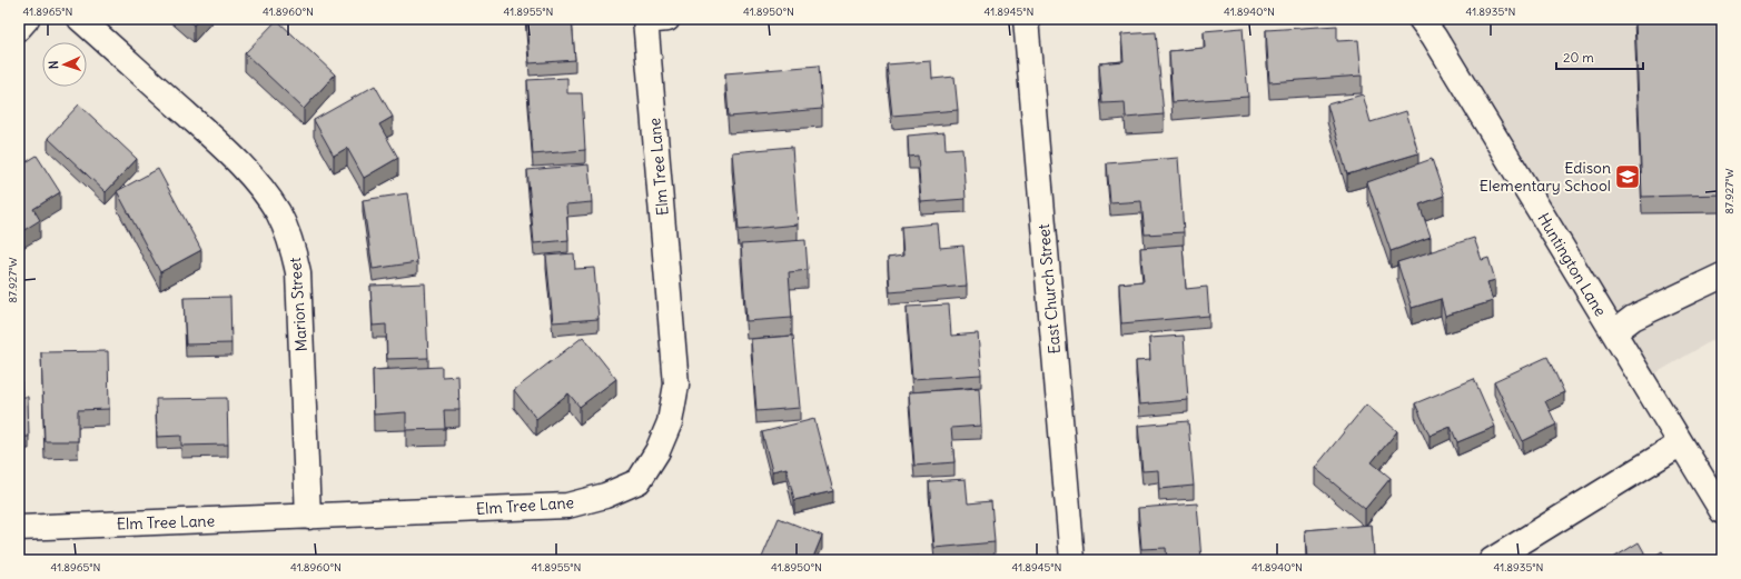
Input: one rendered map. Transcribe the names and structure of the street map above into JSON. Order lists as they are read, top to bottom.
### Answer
{
  "streets": {
    "street": [
      "Elm Tree Lane",
      "Huntington Lane",
      "East Church Street",
      "Marion Street"
    ]
  },
  "crossings": [
    ["Elm Tree Lane", "Marion Street"]
  ],
  "places": {
    "school or university": ["Edison Elementary School"]
  },
  "scale_bar": "20 m",
  "north": "left",
  "coordinates": [
    "41.8965°N",
    "41.8960°N",
    "41.8955°N",
    "41.8950°N",
    "41.8945°N",
    "41.8940°N",
    "41.8935°N",
    "87.927°W"
  ]
}
